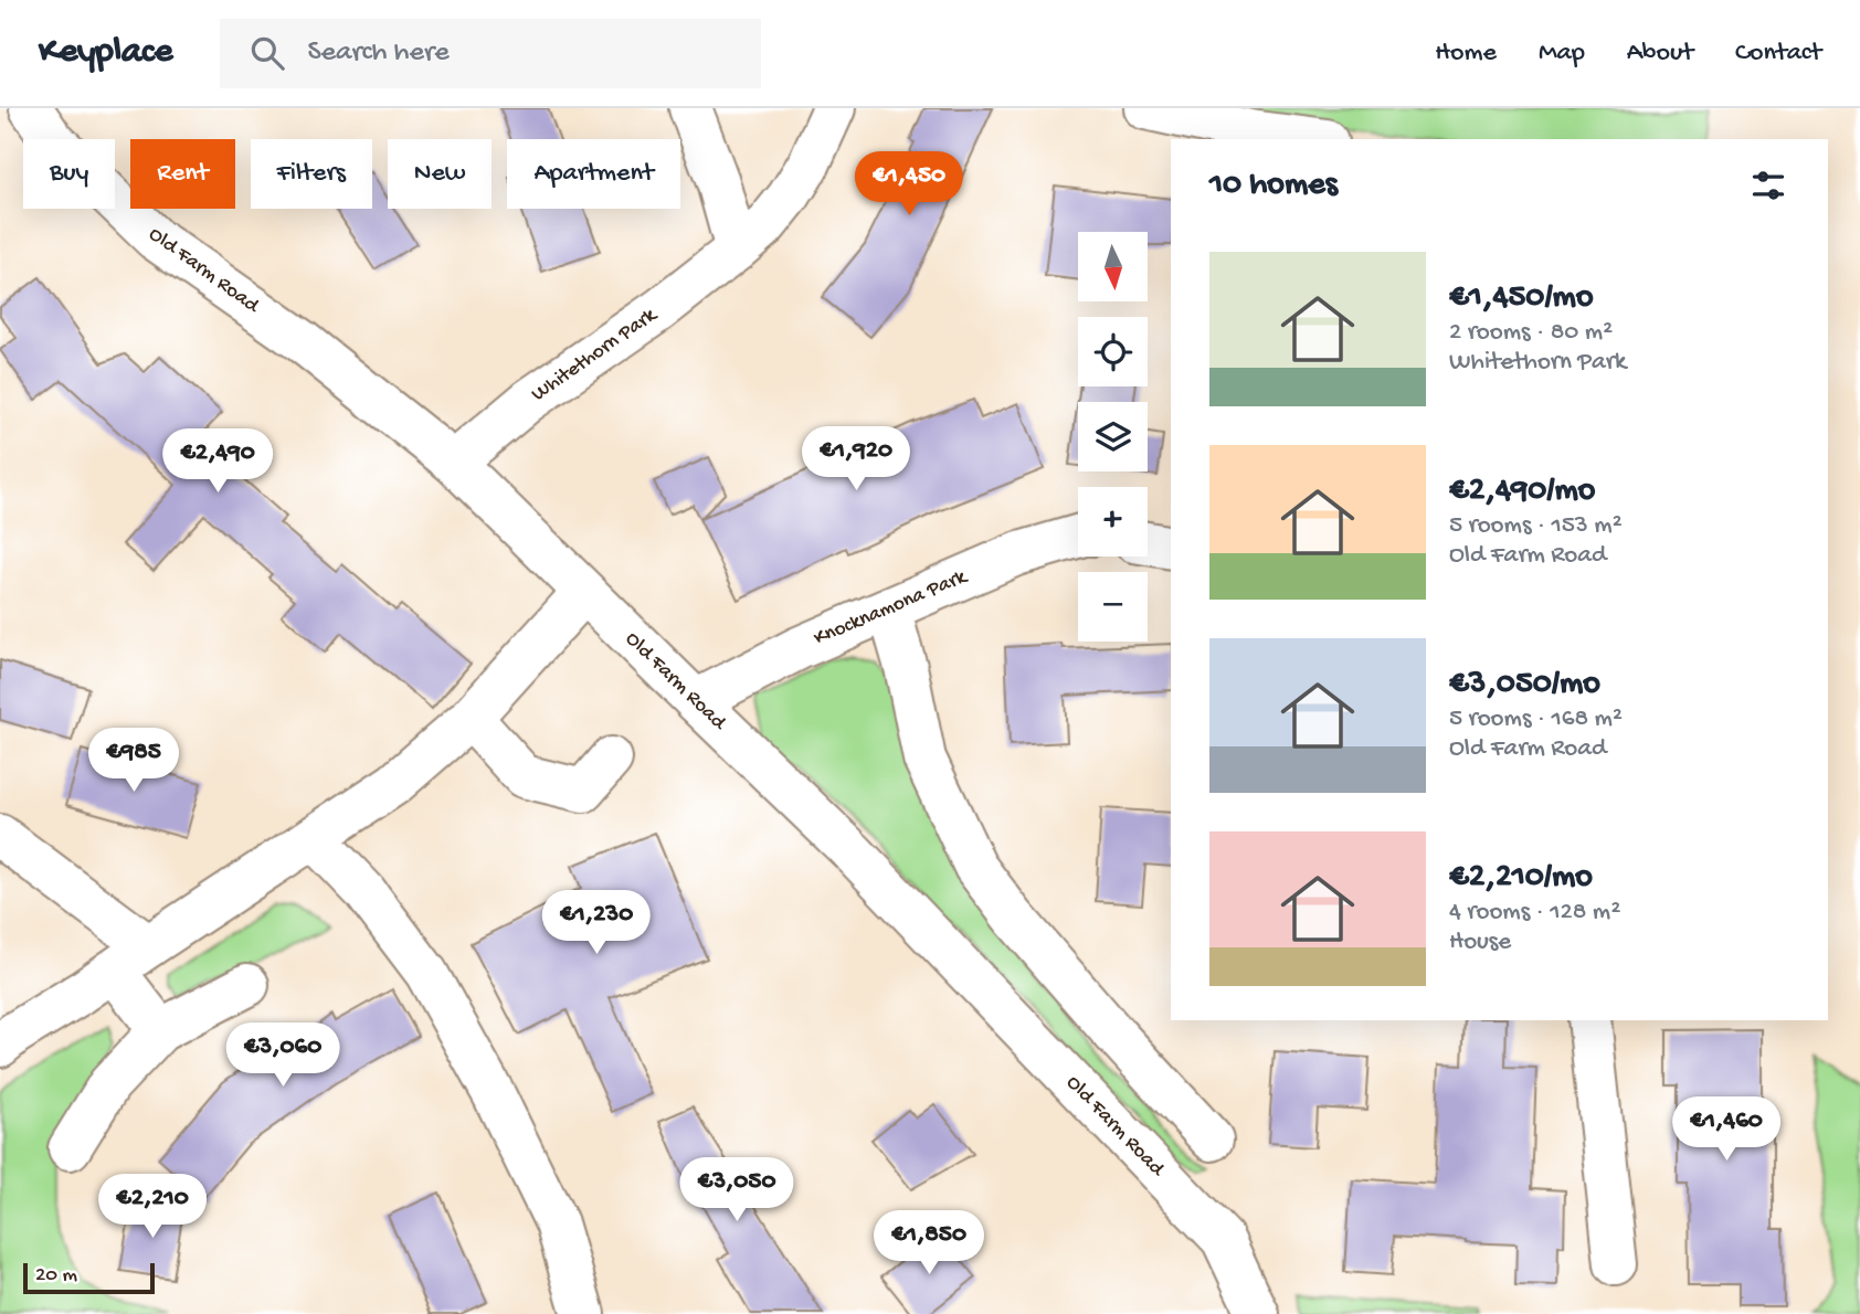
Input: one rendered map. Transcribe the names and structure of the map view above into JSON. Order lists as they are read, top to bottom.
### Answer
{
  "streets": {
    "street": ["Old Farm Road", "Whitethorn Park", "Knocknamona Park"]
  },
  "crossings": [
    ["Old Farm Road", "Whitethorn Park"],
    ["Old Farm Road", "Knocknamona Park"]
  ],
  "scale_bar": "20 m",
  "north": "bottom",
  "page": {
    "header": "Keyplace",
    "search": "Search here",
    "nav": [
      "Home",
      "Map",
      "About",
      "Contact"
    ],
    "chip": [
      "Buy",
      "Rent",
      "Filters",
      "New",
      "Apartment"
    ],
    "heading": "10 homes",
    "price": [
      "€1,450",
      "€1,920",
      "€2,490",
      "€985",
      "€1,230",
      "€3,060",
      "€1,460",
      "€3,050",
      "€2,210",
      "€1,850"
    ],
    "map_buttons": ["+", "−"],
    "list": [
      {
        "name": "€1,450/mo",
        "note": "2 rooms · 80 m² · Whitethorn Park"
      },
      {
        "name": "€2,490/mo",
        "note": "5 rooms · 153 m² · Old Farm Road"
      },
      {
        "name": "€3,050/mo",
        "note": "5 rooms · 168 m² · Old Farm Road"
      },
      {
        "name": "€2,210/mo",
        "note": "4 rooms · 128 m² · House"
      }
    ],
    "scale": "20 m"
  }
}
